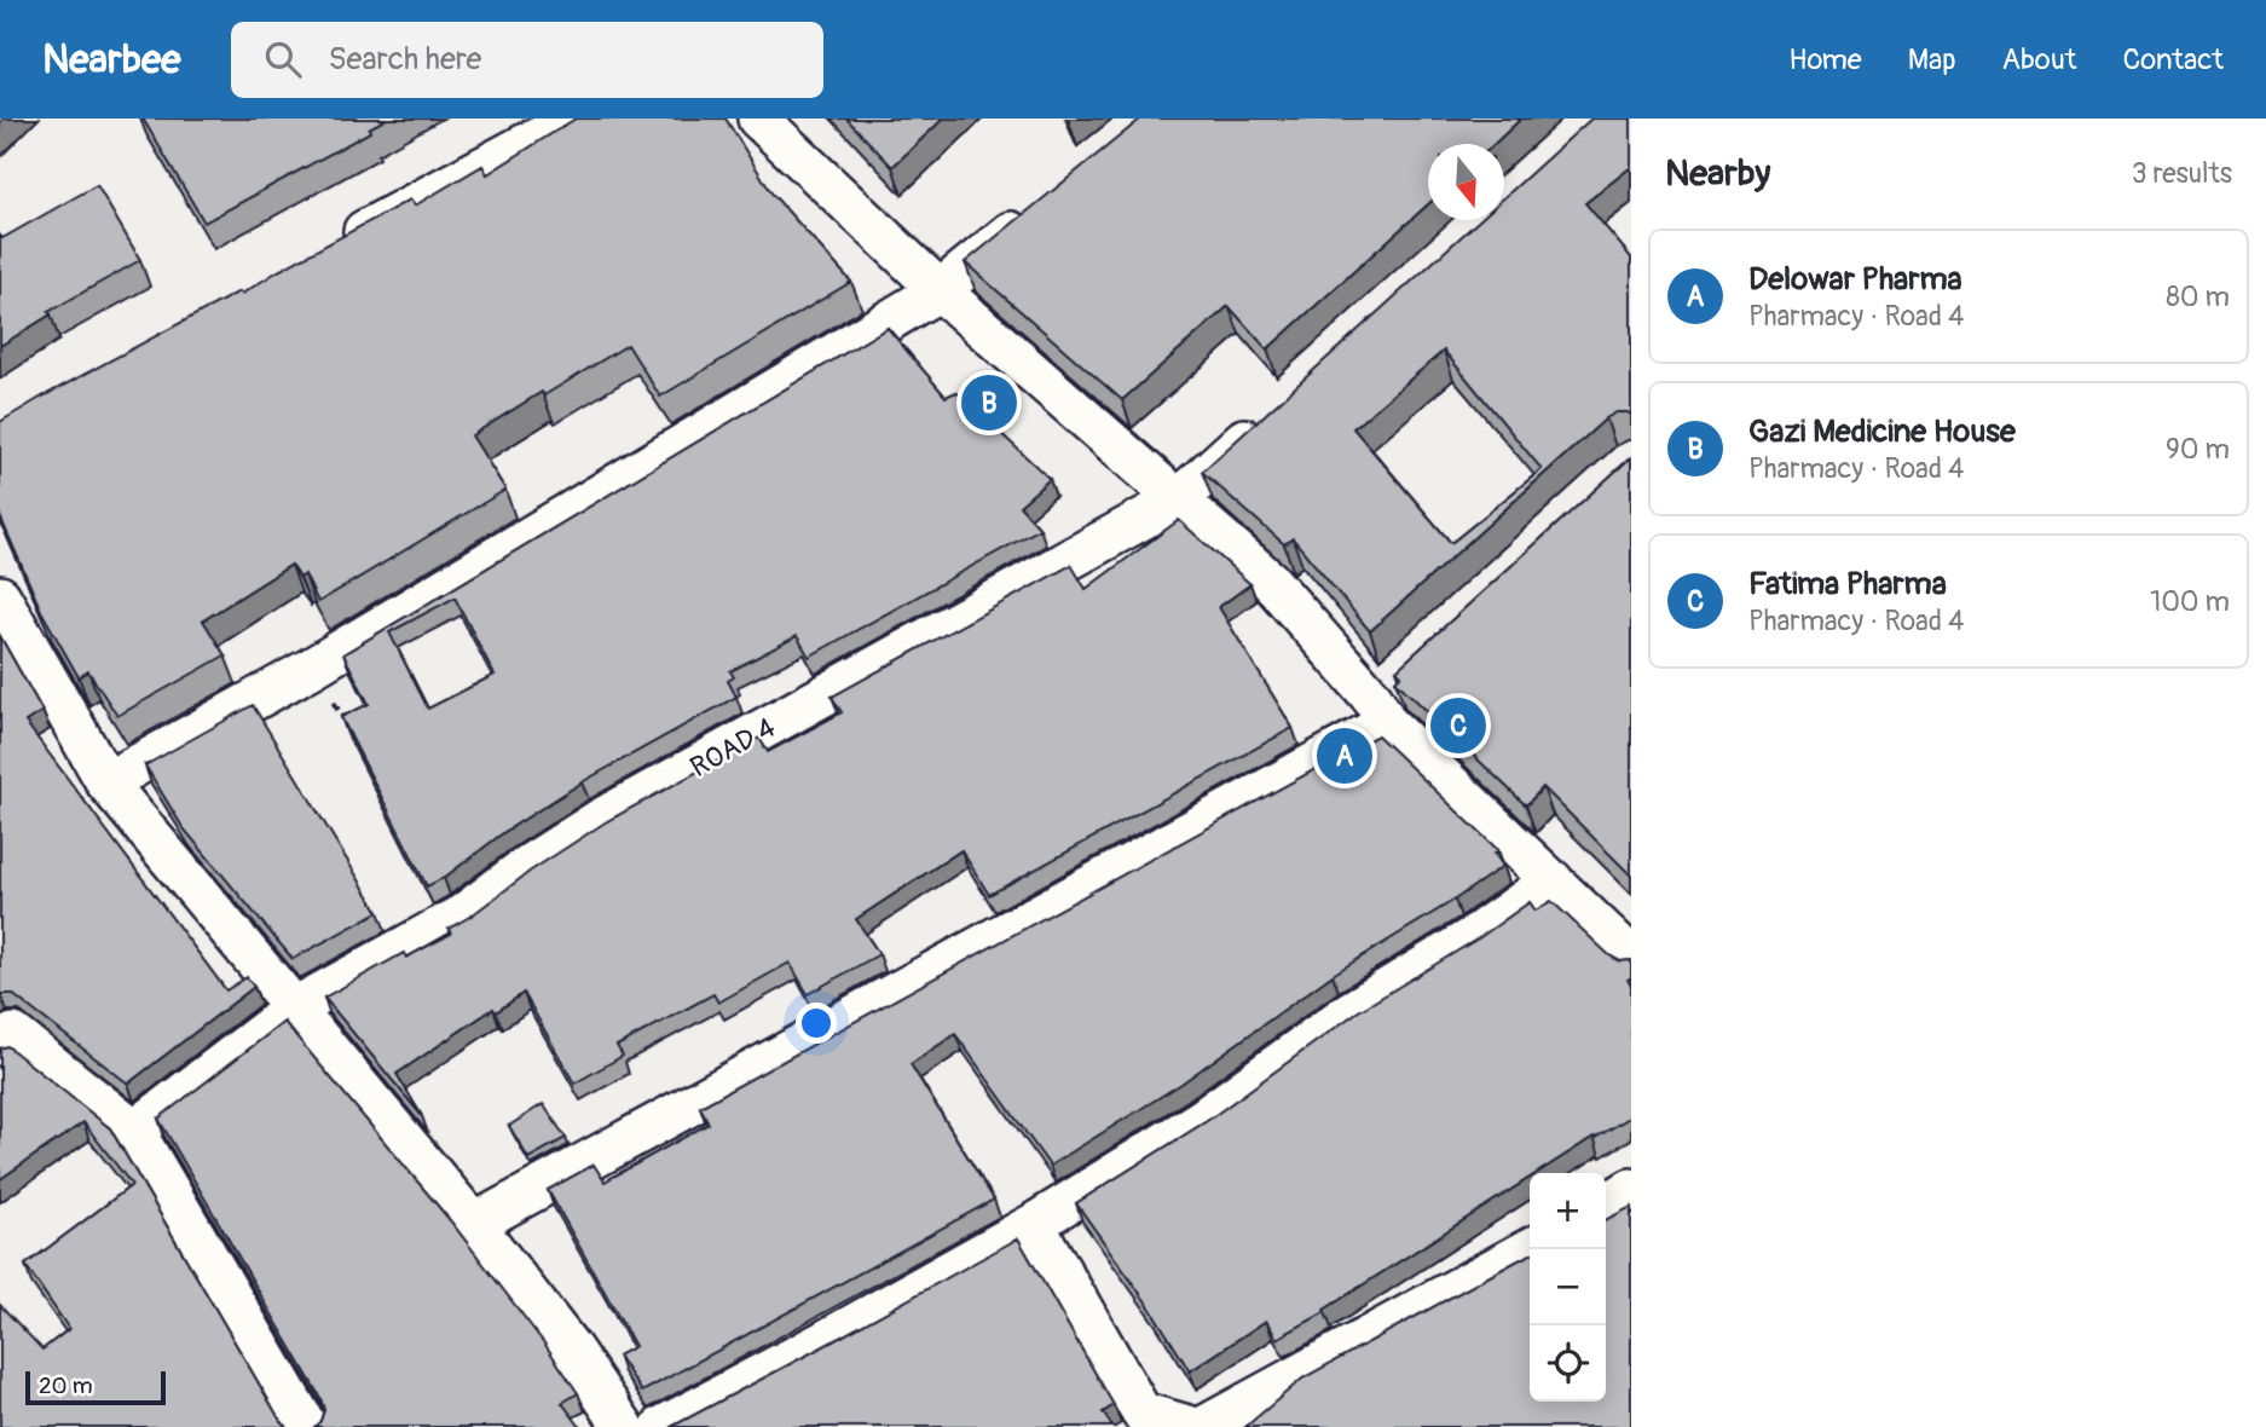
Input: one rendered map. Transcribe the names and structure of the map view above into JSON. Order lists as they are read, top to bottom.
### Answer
{
  "streets": {
    "street": ["ROAD 4"]
  },
  "scale_bar": "20 m",
  "north": "bottom",
  "page": {
    "header": "Nearbee",
    "search": "Search here",
    "nav": [
      "Home",
      "Map",
      "About",
      "Contact"
    ],
    "heading": ["Nearby", "3 results"],
    "list": [
      {
        "mark": "A",
        "name": "Delowar Pharma",
        "note": "Pharmacy · Road 4",
        "value": "80 m"
      },
      {
        "mark": "B",
        "name": "Gazi Medicine House",
        "note": "Pharmacy · Road 4",
        "value": "90 m"
      },
      {
        "mark": "C",
        "name": "Fatima Pharma",
        "note": "Pharmacy · Road 4",
        "value": "100 m"
      }
    ],
    "pins": ["B", "C", "A"],
    "map_buttons": ["+", "−"],
    "scale": "20 m"
  }
}
